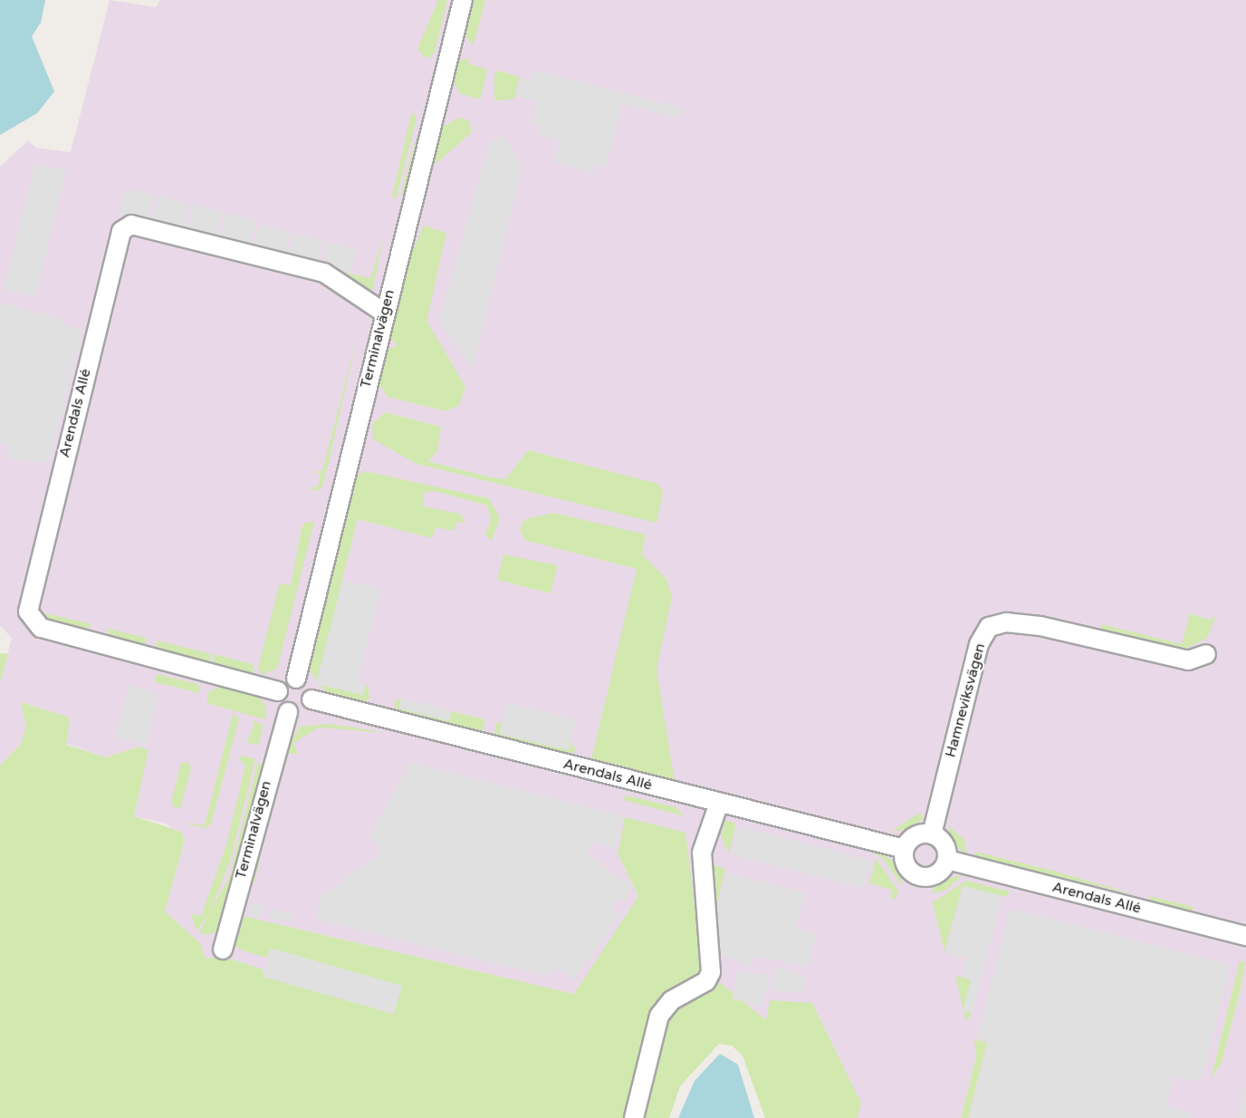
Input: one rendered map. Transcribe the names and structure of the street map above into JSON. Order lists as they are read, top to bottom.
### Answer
{
  "streets": {
    "street": ["Terminalvägen", "Arendals Allé", "Hamneviksvägen"]
  },
  "crossings": [
    ["Terminalvägen", "Arendals Allé"],
    ["Arendals Allé", "Hamneviksvägen"]
  ]
}
